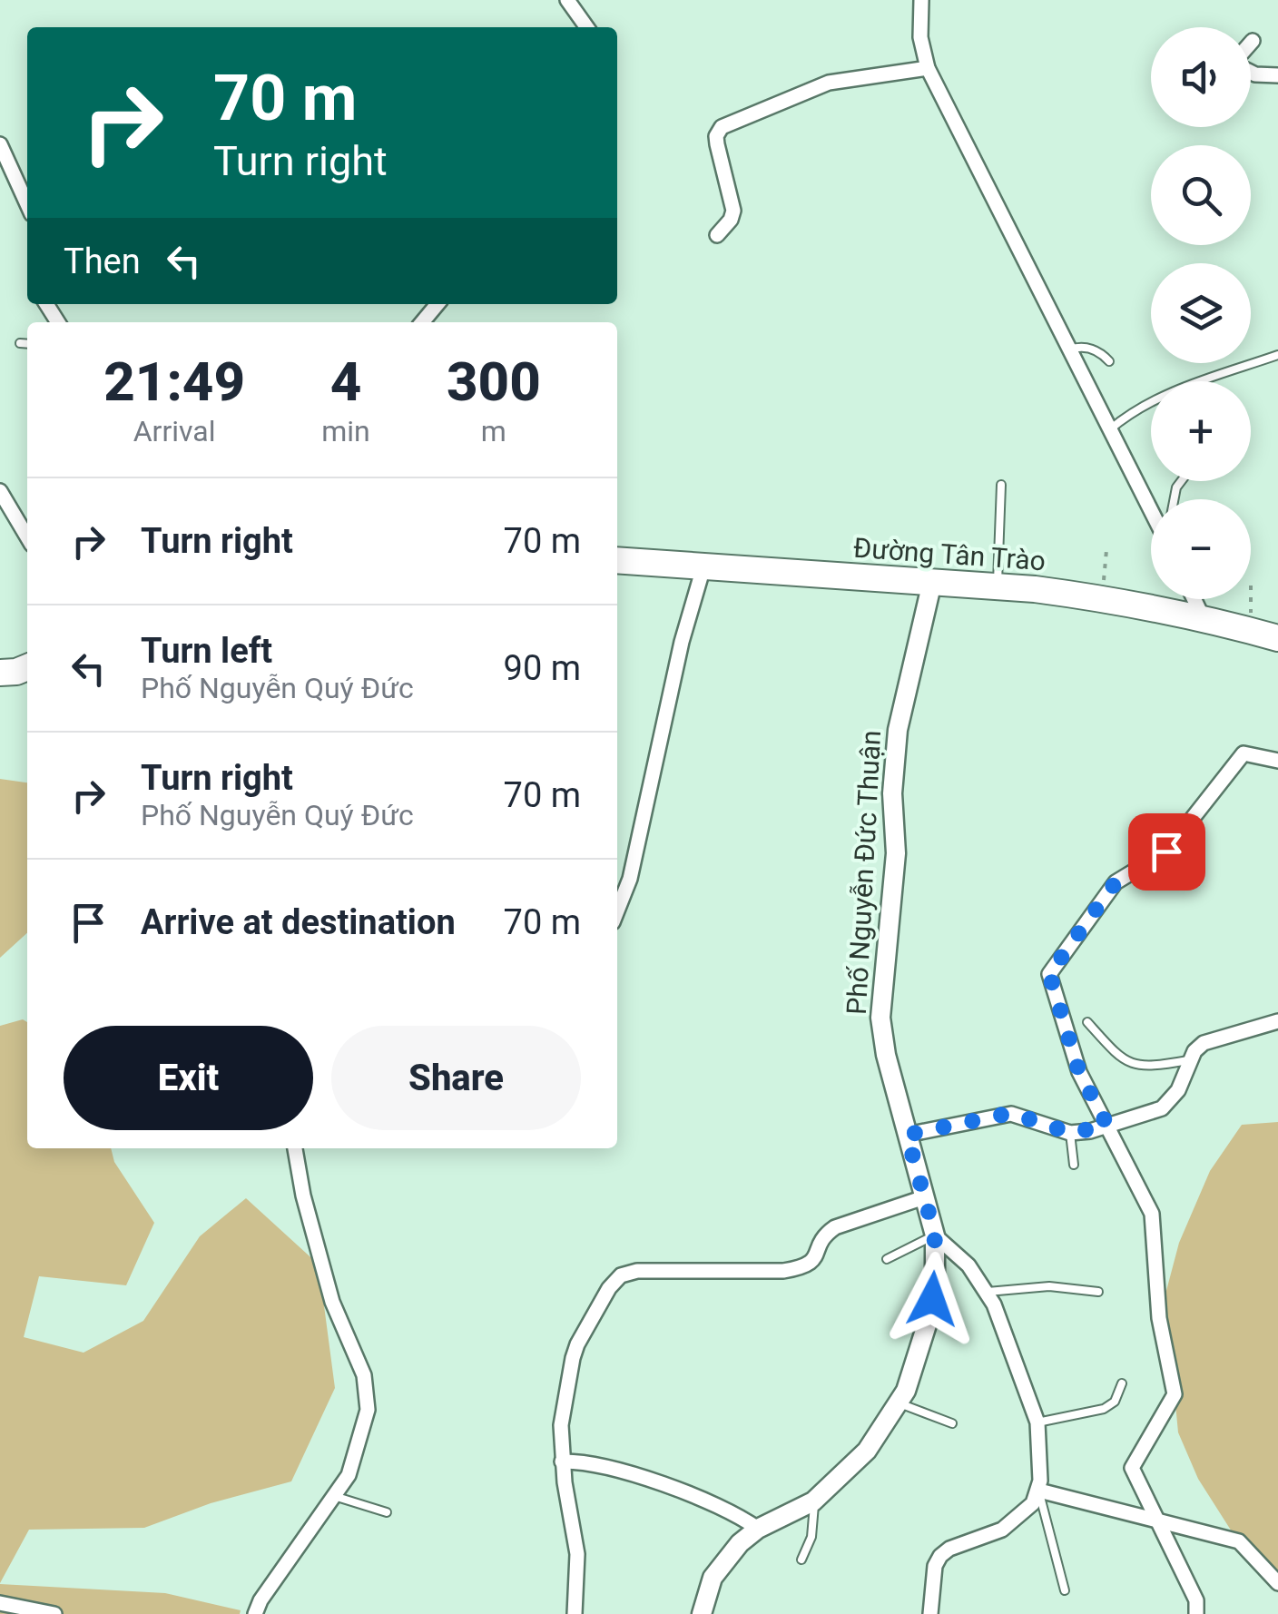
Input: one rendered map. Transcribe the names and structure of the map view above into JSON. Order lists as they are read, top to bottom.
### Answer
{
  "streets": {
    "highway": ["Đường Tân Trào"],
    "street": ["Phố Nguyễn Đức Thuận"]
  },
  "crossings": [
    ["Đường Tân Trào", "Phố Nguyễn Đức Thuận"]
  ],
  "page": {
    "map_buttons": ["+", "−"],
    "turn": ["70 m", "Turn right"],
    "then": "Then",
    "eta": [
      "21:49",
      "Arrival",
      "4",
      "min",
      "300",
      "m"
    ],
    "list": [
      {
        "name": "Turn right",
        "value": "70 m"
      },
      {
        "name": "Turn left",
        "note": "Phố Nguyễn Quý Đức",
        "value": "90 m"
      },
      {
        "name": "Turn right",
        "note": "Phố Nguyễn Quý Đức",
        "value": "70 m"
      },
      {
        "name": "Arrive at destination",
        "value": "70 m"
      }
    ],
    "buttons": ["Exit", "Share"]
  }
}
